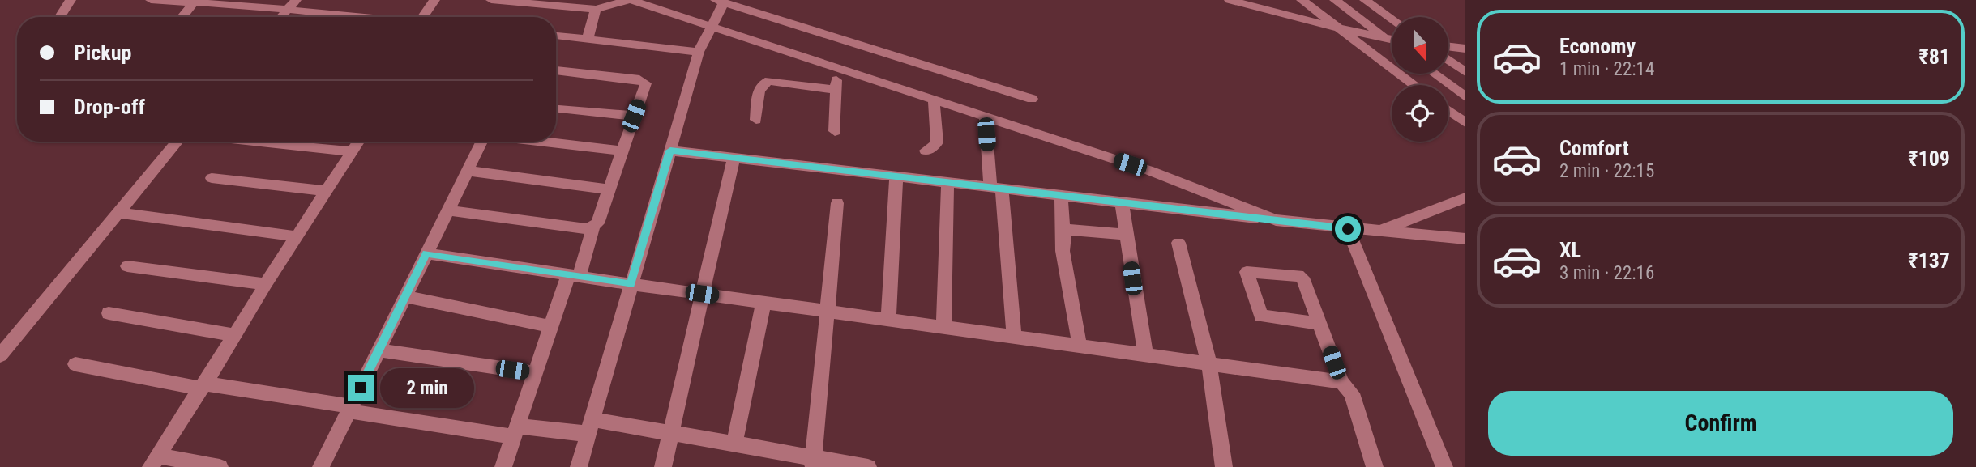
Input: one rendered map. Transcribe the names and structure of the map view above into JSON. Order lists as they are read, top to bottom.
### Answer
{
  "north": "bottom",
  "page": {
    "list": [
      {
        "name": "Economy",
        "note": "1 min · 22:14",
        "value": "₹81"
      },
      {
        "name": "Comfort",
        "note": "2 min · 22:15",
        "value": "₹109"
      },
      {
        "name": "XL",
        "note": "3 min · 22:16",
        "value": "₹137"
      }
    ],
    "banner": ["Pickup", "Drop-off"],
    "bubble": "2 min",
    "buttons": "Confirm"
  }
}
